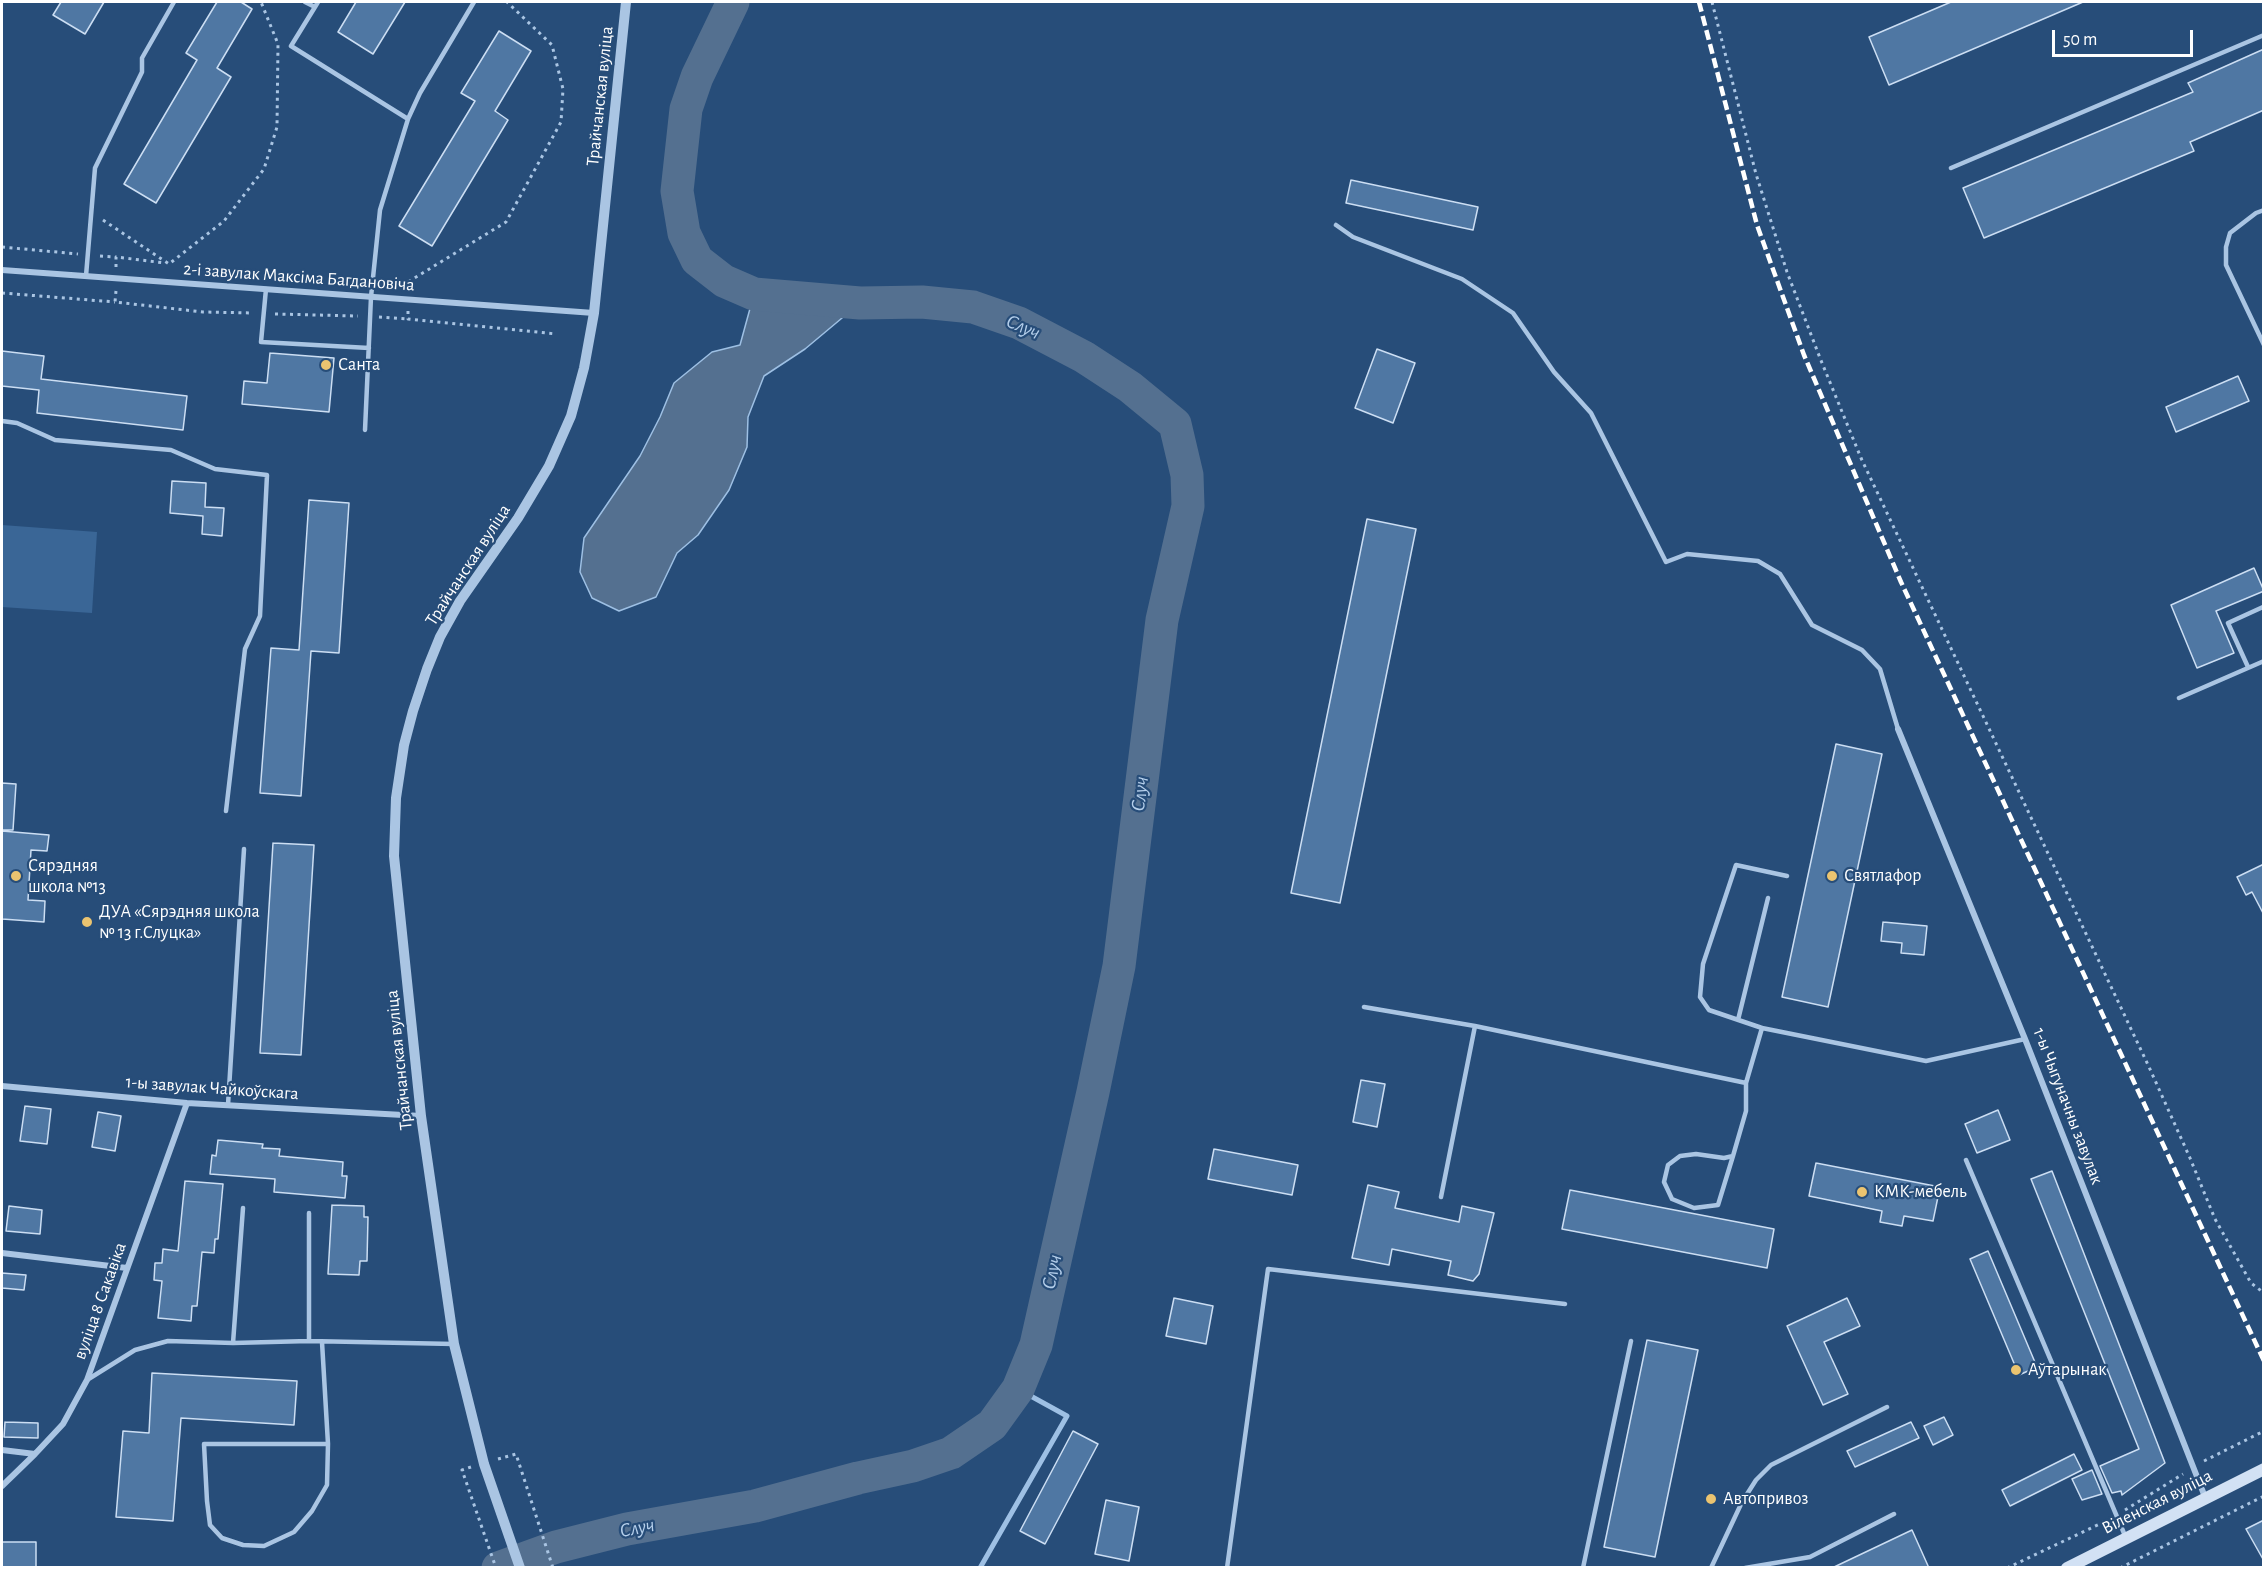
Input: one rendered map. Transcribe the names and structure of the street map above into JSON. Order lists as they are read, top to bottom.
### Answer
{
  "streets": {
    "main road": ["Віленская вуліца"],
    "street": [
      "Трайчанская вуліца",
      "2-і завулак Максіма Багдановіча",
      "1-ы завулак Чайкоўскага",
      "1-ы Чыгуначны завулак",
      "вуліца 8 Сакавіка"
    ]
  },
  "crossings": [
    ["Трайчанская вуліца", "2-і завулак Максіма Багдановіча"],
    ["Трайчанская вуліца", "1-ы завулак Чайкоўскага"],
    ["1-ы завулак Чайкоўскага", "вуліца 8 Сакавіка"],
    ["1-ы Чыгуначны завулак", "Віленская вуліца"]
  ],
  "water": ["Случ"],
  "places": [
    "Санта",
    "Сярэдняя школа №13",
    "Святлафор",
    "ДУА «Сярэдняя школа № 13 г.Слуцка»",
    "КМК-мебель",
    "Аўтарынак",
    "Автопривоз"
  ],
  "scale_bar": "50 m"
}
